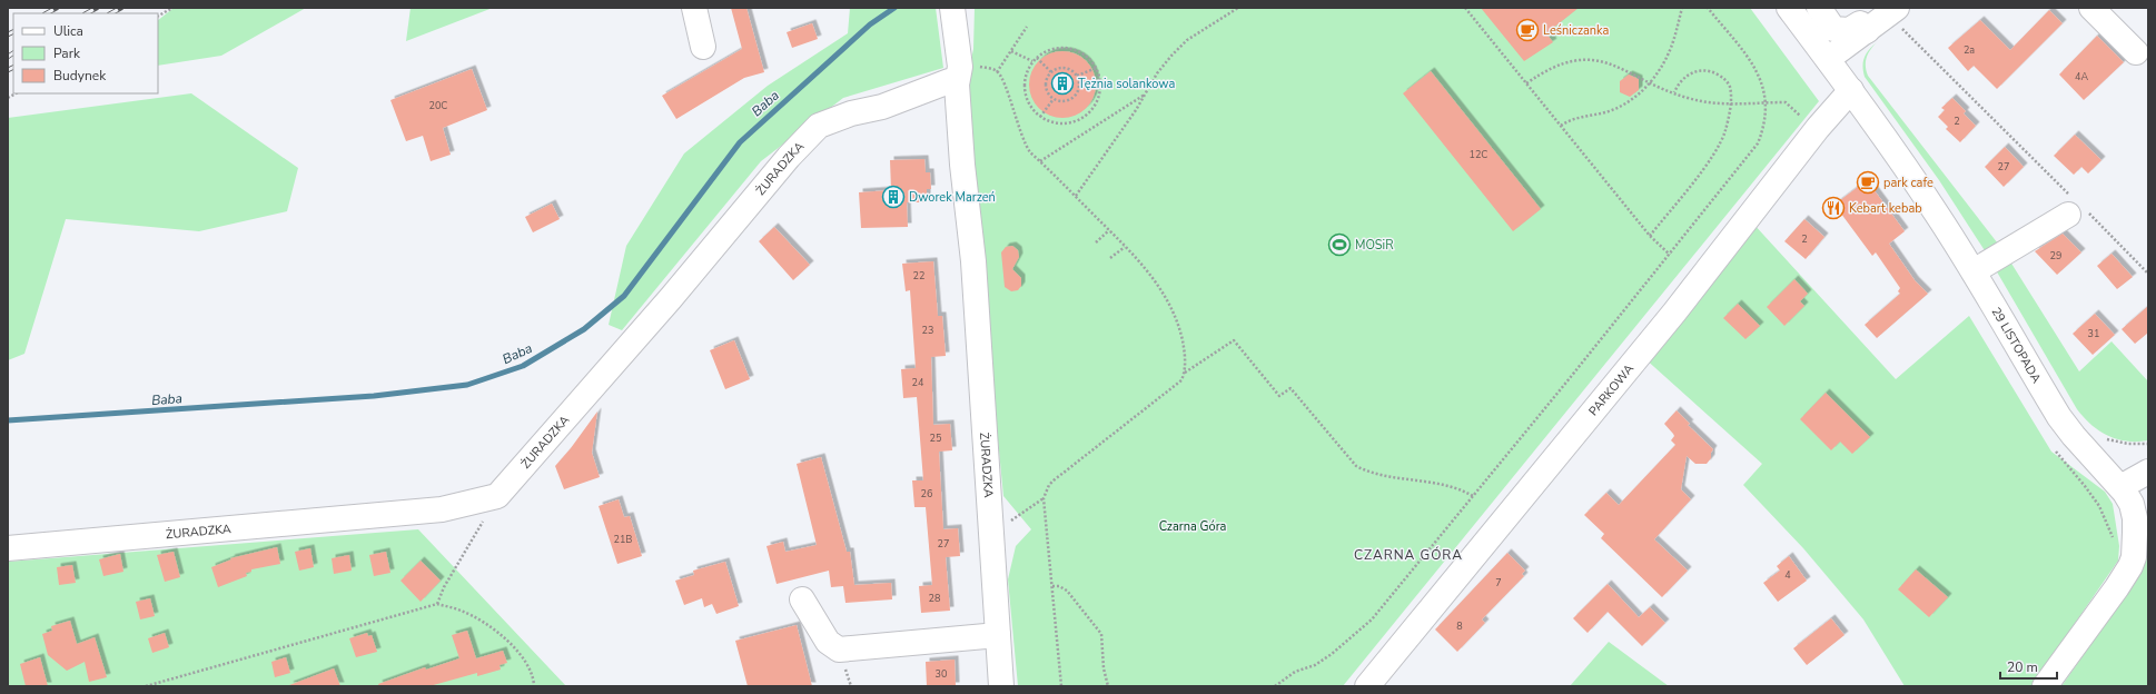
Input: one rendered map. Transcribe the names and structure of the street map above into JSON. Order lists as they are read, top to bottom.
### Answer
{
  "streets": {
    "street": ["ŻURADZKA", "29 LISTOPADA", "PARKOWA"]
  },
  "crossings": [
    ["29 LISTOPADA", "PARKOWA"]
  ],
  "districts": ["CZARNA GÓRA"],
  "water": ["Baba"],
  "parks": ["Czarna Góra"],
  "places": {
    "cafe": ["Leśniczanka", "park cafe"],
    "building": ["Tężnia solankowa", "Dworek Marzeń"],
    "restaurant": ["Kebart kebab"],
    "sports": ["MOSiR"]
  },
  "house_numbers": [
    "2a",
    "4A",
    "20C",
    "2",
    "12C",
    "27",
    "2",
    "29",
    "22",
    "23",
    "31",
    "24",
    "25",
    "26",
    "21B",
    "27",
    "4",
    "7",
    "28",
    "8",
    "30"
  ],
  "legend": ["Ulica", "Park", "Budynek"],
  "scale_bar": "20 m"
}
